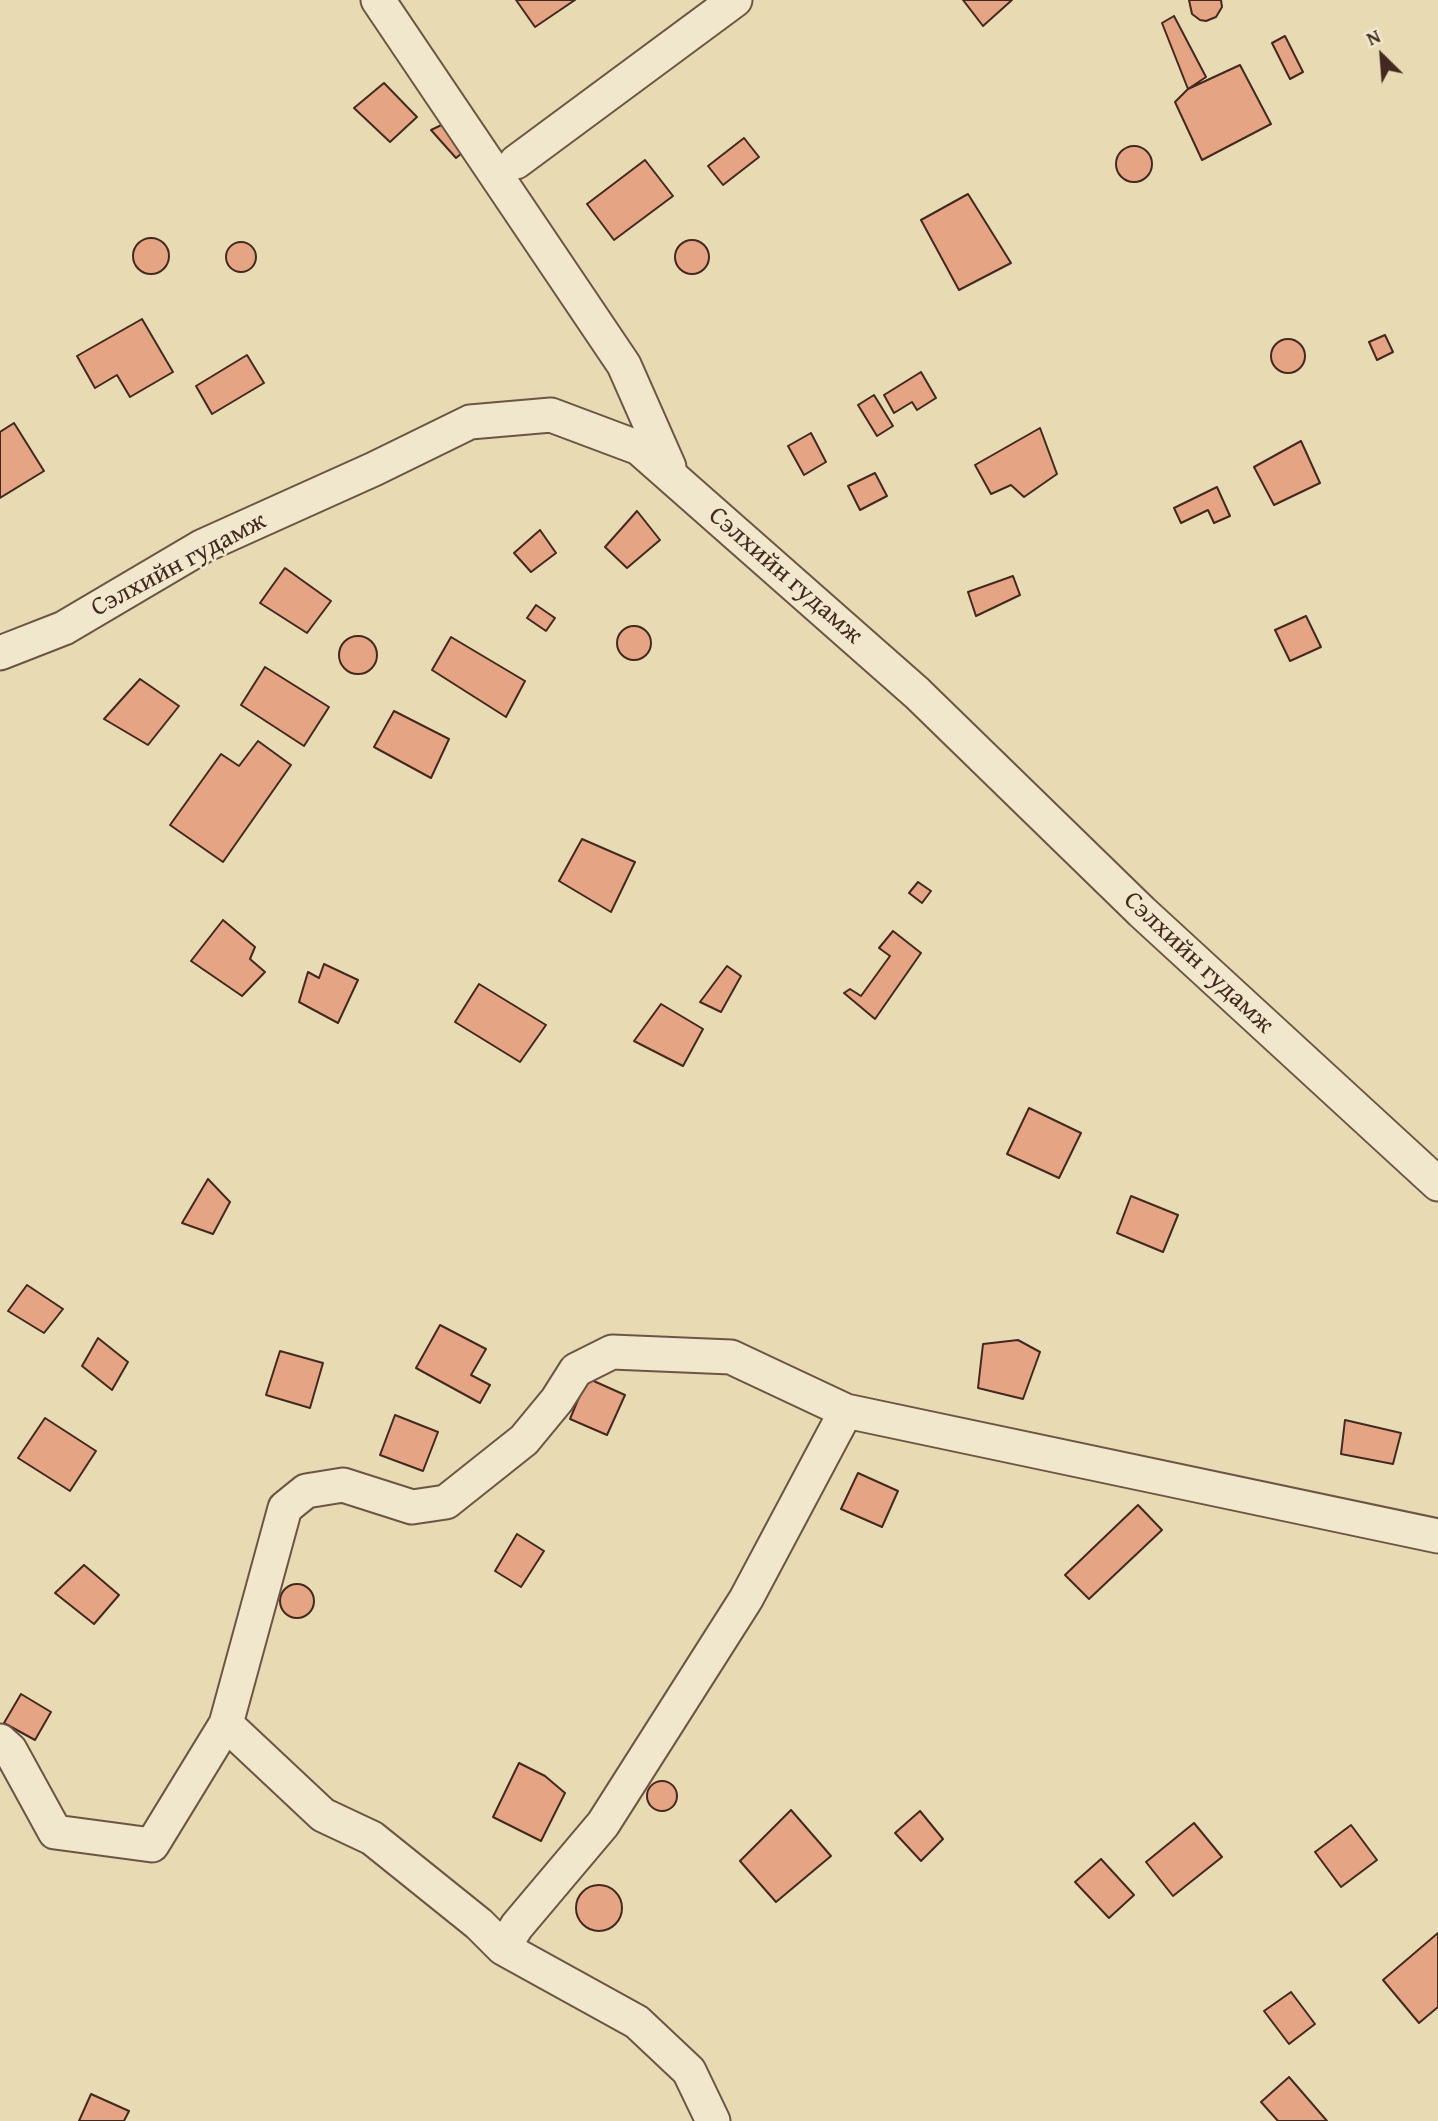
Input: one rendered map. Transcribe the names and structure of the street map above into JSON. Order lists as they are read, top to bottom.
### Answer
{
  "streets": {
    "street": ["Сэлхийн гудамж"]
  },
  "north": "top left"
}
